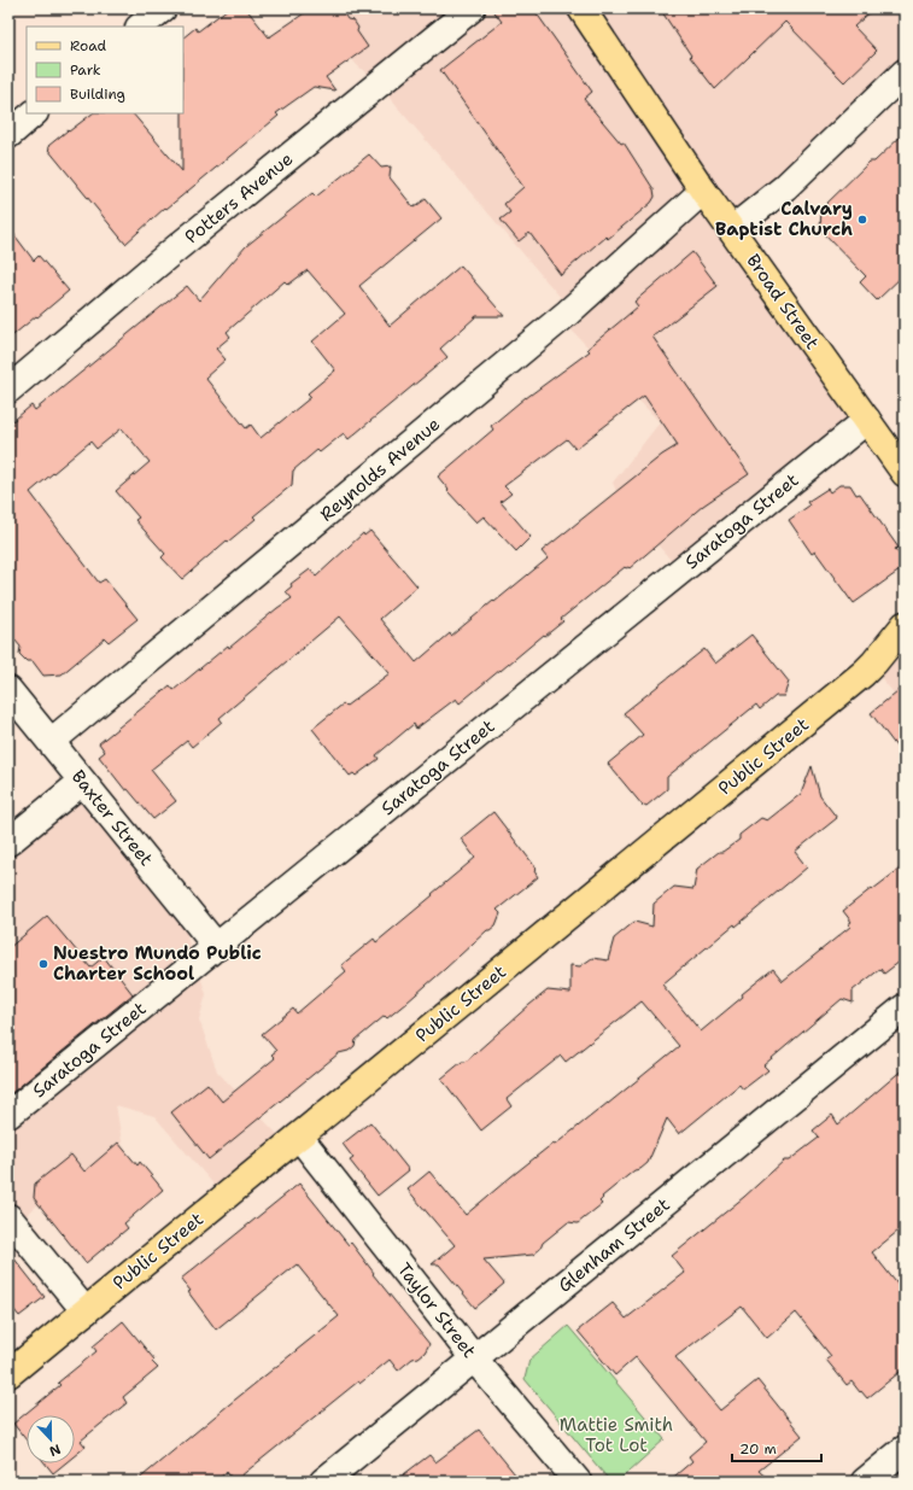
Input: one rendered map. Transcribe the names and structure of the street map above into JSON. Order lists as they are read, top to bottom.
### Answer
{
  "streets": {
    "main road": ["Broad Street", "Public Street"],
    "street": [
      "Potters Avenue",
      "Reynolds Avenue",
      "Saratoga Street",
      "Baxter Street",
      "Glenham Street",
      "Taylor Street"
    ]
  },
  "crossings": [
    ["Broad Street", "Reynolds Avenue"],
    ["Broad Street", "Saratoga Street"],
    ["Reynolds Avenue", "Baxter Street"],
    ["Saratoga Street", "Baxter Street"],
    ["Public Street", "Taylor Street"],
    ["Glenham Street", "Taylor Street"]
  ],
  "parks": ["Mattie Smith Tot Lot"],
  "places": ["Calvary Baptist Church", "Nuestro Mundo Public Charter School"],
  "legend": ["Road", "Park", "Building"],
  "scale_bar": "20 m",
  "north": "bottom"
}
